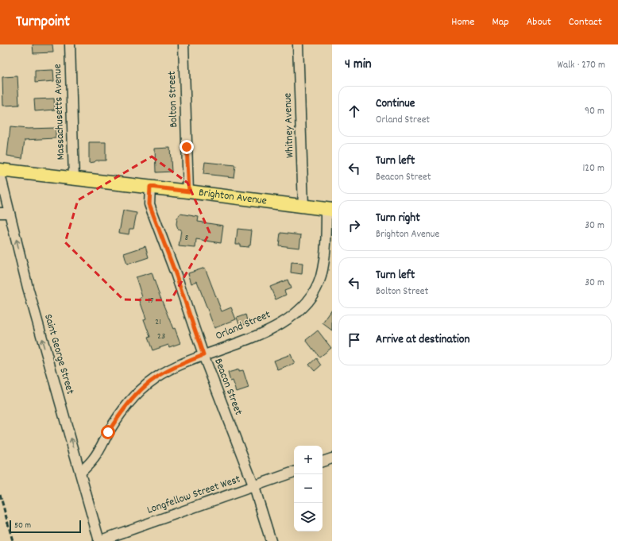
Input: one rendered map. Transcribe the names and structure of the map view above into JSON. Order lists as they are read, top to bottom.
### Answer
{
  "streets": {
    "main road": ["Brighton Avenue"],
    "street": [
      "Bolton Street",
      "Massachusetts Avenue",
      "Whitney Avenue",
      "Orland Street",
      "Saint George Street",
      "Beacon Street",
      "Longfellow Street West"
    ]
  },
  "crossings": [
    ["Bolton Street", "Brighton Avenue"],
    ["Massachusetts Avenue", "Brighton Avenue"],
    ["Whitney Avenue", "Brighton Avenue"],
    ["Brighton Avenue", "Orland Street"],
    ["Brighton Avenue", "Beacon Street"],
    ["Orland Street", "Saint George Street"],
    ["Orland Street", "Beacon Street"],
    ["Saint George Street", "Longfellow Street West"],
    ["Beacon Street", "Longfellow Street West"]
  ],
  "one_way": ["Saint George Street"],
  "house_numbers": [
    "8",
    "17",
    "21",
    "23"
  ],
  "scale_bar": "50 m",
  "page": {
    "header": "Turnpoint",
    "nav": [
      "Home",
      "Map",
      "About",
      "Contact"
    ],
    "heading": ["4 min", "Walk · 270 m"],
    "list": [
      ["Continue", "Orland Street", "90 m"],
      ["Turn left", "Beacon Street", "120 m"],
      ["Turn right", "Brighton Avenue", "30 m"],
      ["Turn left", "Bolton Street", "30 m"],
      "Arrive at destination"
    ],
    "map_buttons": ["+", "−"],
    "scale": "50 m"
  }
}
